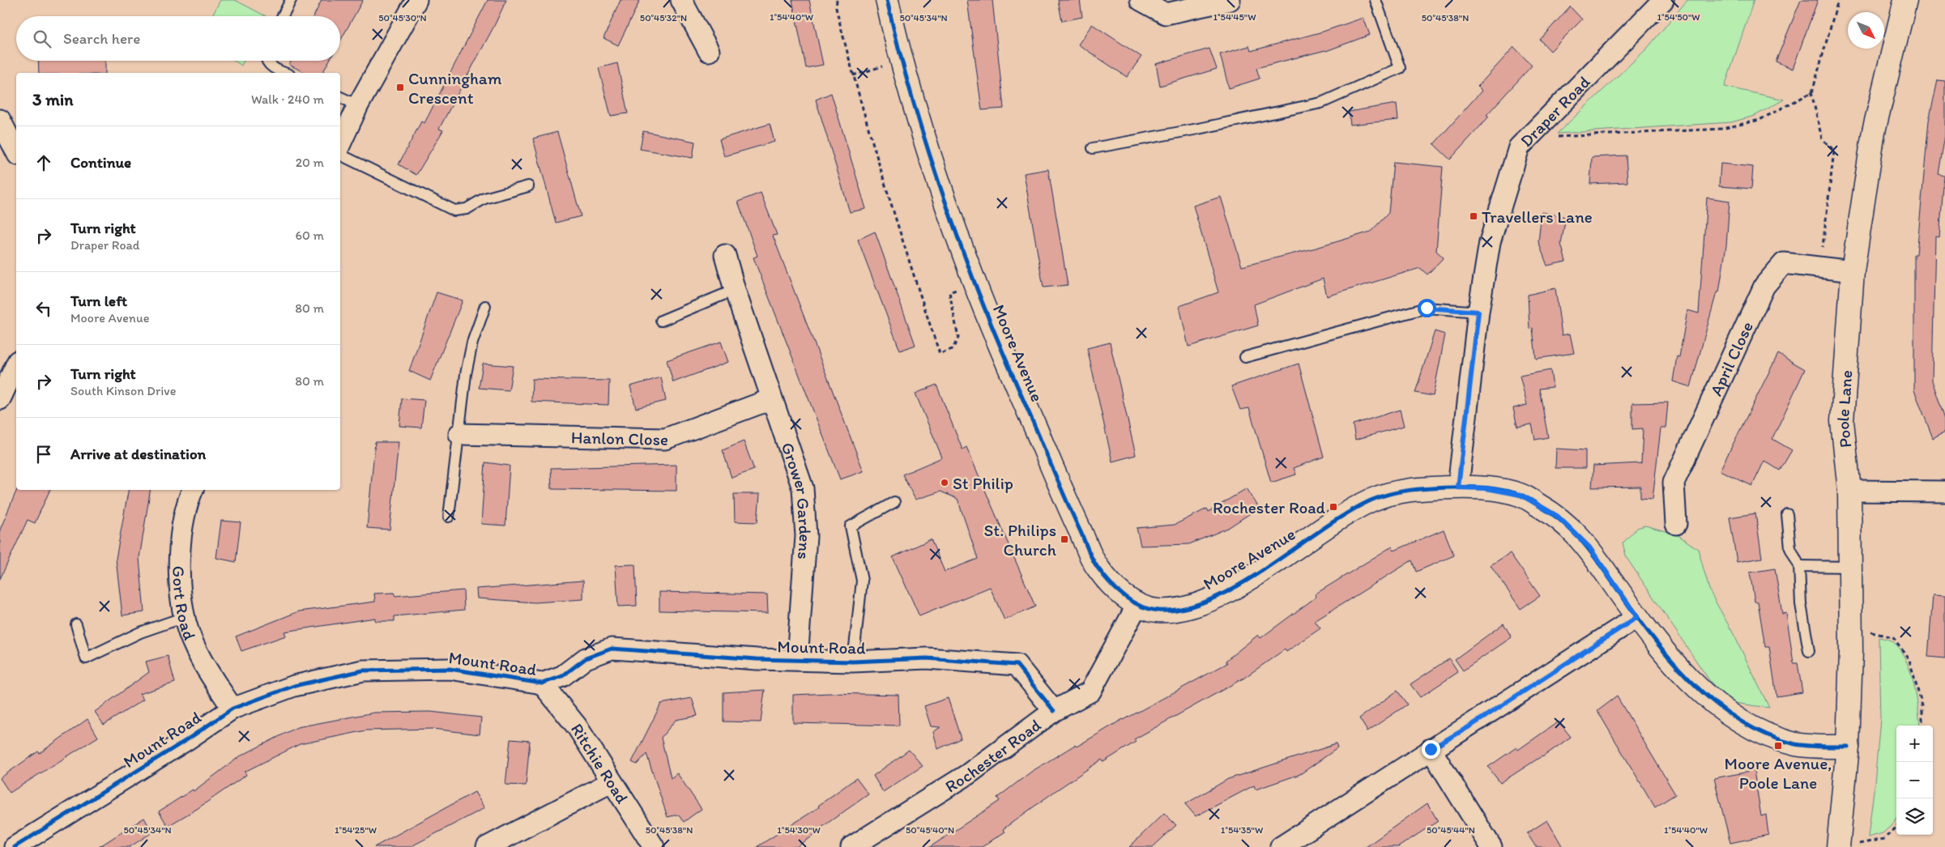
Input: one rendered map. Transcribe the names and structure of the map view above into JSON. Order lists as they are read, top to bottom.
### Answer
{
  "streets": {
    "street": [
      "Draper Road",
      "Moore Avenue",
      "April Close",
      "Poole Lane",
      "Hanlon Close",
      "Grower Gardens",
      "Gort Road",
      "Mount Road",
      "Rochester Road",
      "Ritchie Road"
    ]
  },
  "crossings": [
    ["Draper Road", "Moore Avenue"],
    ["Moore Avenue", "Poole Lane"],
    ["Moore Avenue", "Rochester Road"],
    ["April Close", "Poole Lane"],
    ["Hanlon Close", "Grower Gardens"],
    ["Grower Gardens", "Mount Road"],
    ["Gort Road", "Mount Road"],
    ["Mount Road", "Rochester Road"],
    ["Mount Road", "Ritchie Road"]
  ],
  "places": {
    "transit": [
      "Cunningham Crescent",
      "Travellers Lane",
      "Rochester Road",
      "St. Philips Church",
      "Moore Avenue, Poole Lane"
    ],
    "other": ["St Philip"]
  },
  "north": "bottom right",
  "page": {
    "search": "Search here",
    "heading": ["3 min", "Walk · 240 m"],
    "list": [
      ["Continue", "20 m"],
      ["Turn right", "Draper Road", "60 m"],
      ["Turn left", "Moore Avenue", "80 m"],
      ["Turn right", "South Kinson Drive", "80 m"],
      "Arrive at destination"
    ],
    "map_buttons": ["+", "−"]
  },
  "coordinates": [
    "1°54'40\"W",
    "1°54'45\"W",
    "1°54'50\"W",
    "50°45'30\"N",
    "50°45'32\"N",
    "50°45'34\"N",
    "50°45'38\"N",
    "50°45'40\"N",
    "50°45'44\"N",
    "1°54'25\"W",
    "1°54'30\"W",
    "1°54'35\"W"
  ]
}
